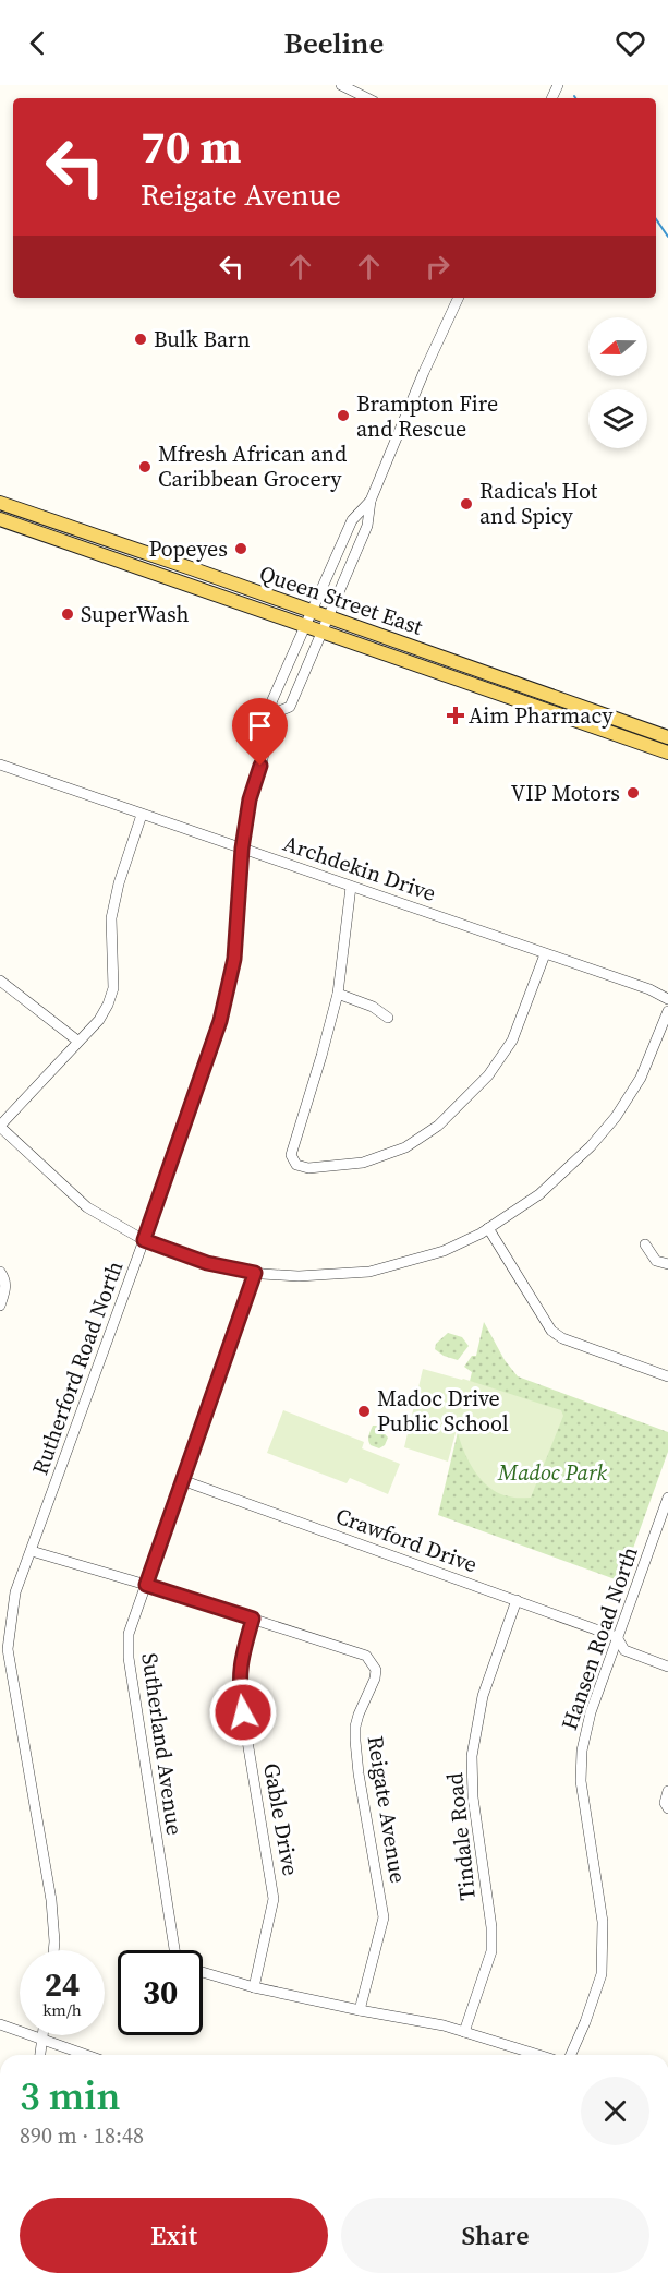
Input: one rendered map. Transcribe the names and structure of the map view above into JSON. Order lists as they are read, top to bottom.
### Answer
{
  "streets": {
    "main road": ["Queen Street East"],
    "street": [
      "Archdekin Drive",
      "Rutherford Road North",
      "Crawford Drive",
      "Hansen Road North",
      "Sutherland Avenue",
      "Reigate Avenue",
      "Gable Drive",
      "Tindale Road"
    ]
  },
  "crossings": [
    ["Queen Street East", "Rutherford Road North"],
    ["Archdekin Drive", "Rutherford Road North"],
    ["Rutherford Road North", "Reigate Avenue"],
    ["Crawford Drive", "Hansen Road North"],
    ["Crawford Drive", "Sutherland Avenue"],
    ["Crawford Drive", "Tindale Road"],
    ["Sutherland Avenue", "Reigate Avenue"],
    ["Reigate Avenue", "Gable Drive"]
  ],
  "parks": ["Madoc Park"],
  "places": {
    "other": [
      "Bulk Barn",
      "Brampton Fire and Rescue",
      "Mfresh African and Caribbean Grocery",
      "Radica's Hot and Spicy",
      "Popeyes",
      "SuperWash",
      "VIP Motors",
      "Madoc Drive Public School"
    ],
    "health": ["Aim Pharmacy"]
  },
  "north": "left",
  "page": {
    "header": "Beeline",
    "turn": ["70 m", "Reigate Avenue"],
    "speed": "24 km/h",
    "limit": "30",
    "heading": ["3 min", "890 m · 18:48"],
    "buttons": ["Exit", "Share"]
  }
}
